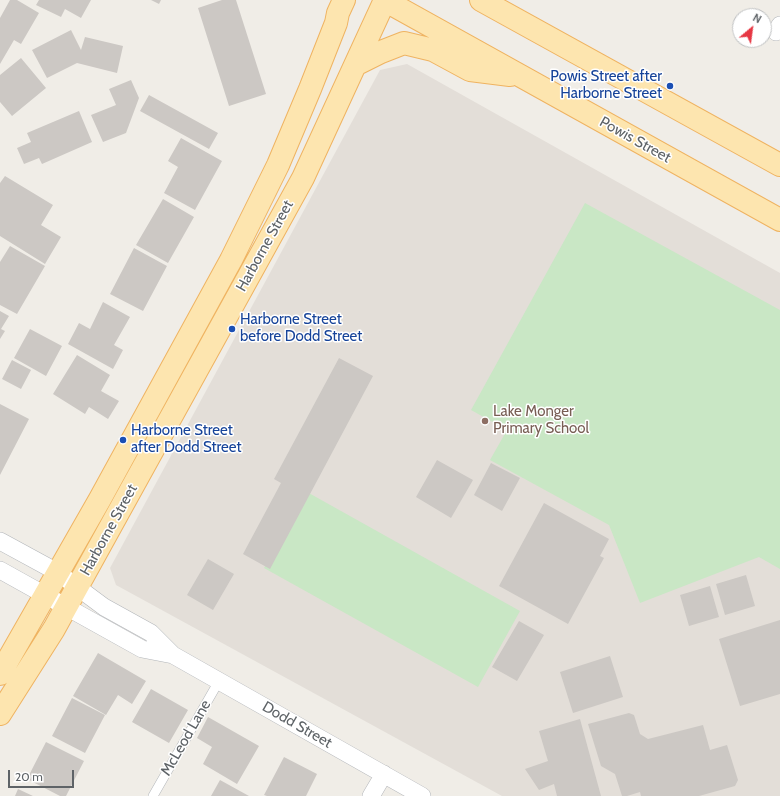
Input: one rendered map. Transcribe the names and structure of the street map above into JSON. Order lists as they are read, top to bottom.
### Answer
{
  "streets": {
    "main road": ["Powis Street", "Harborne Street"],
    "street": ["Dodd Street"],
    "lane": ["McLeod Lane"]
  },
  "crossings": [
    ["Powis Street", "Harborne Street"],
    ["Harborne Street", "Dodd Street"],
    ["Dodd Street", "McLeod Lane"]
  ],
  "places": [
    "Powis Street after Harborne Street",
    "Harborne Street before Dodd Street",
    "Lake Monger Primary School",
    "Harborne Street after Dodd Street"
  ],
  "scale_bar": "20 m",
  "north": "top right"
}
